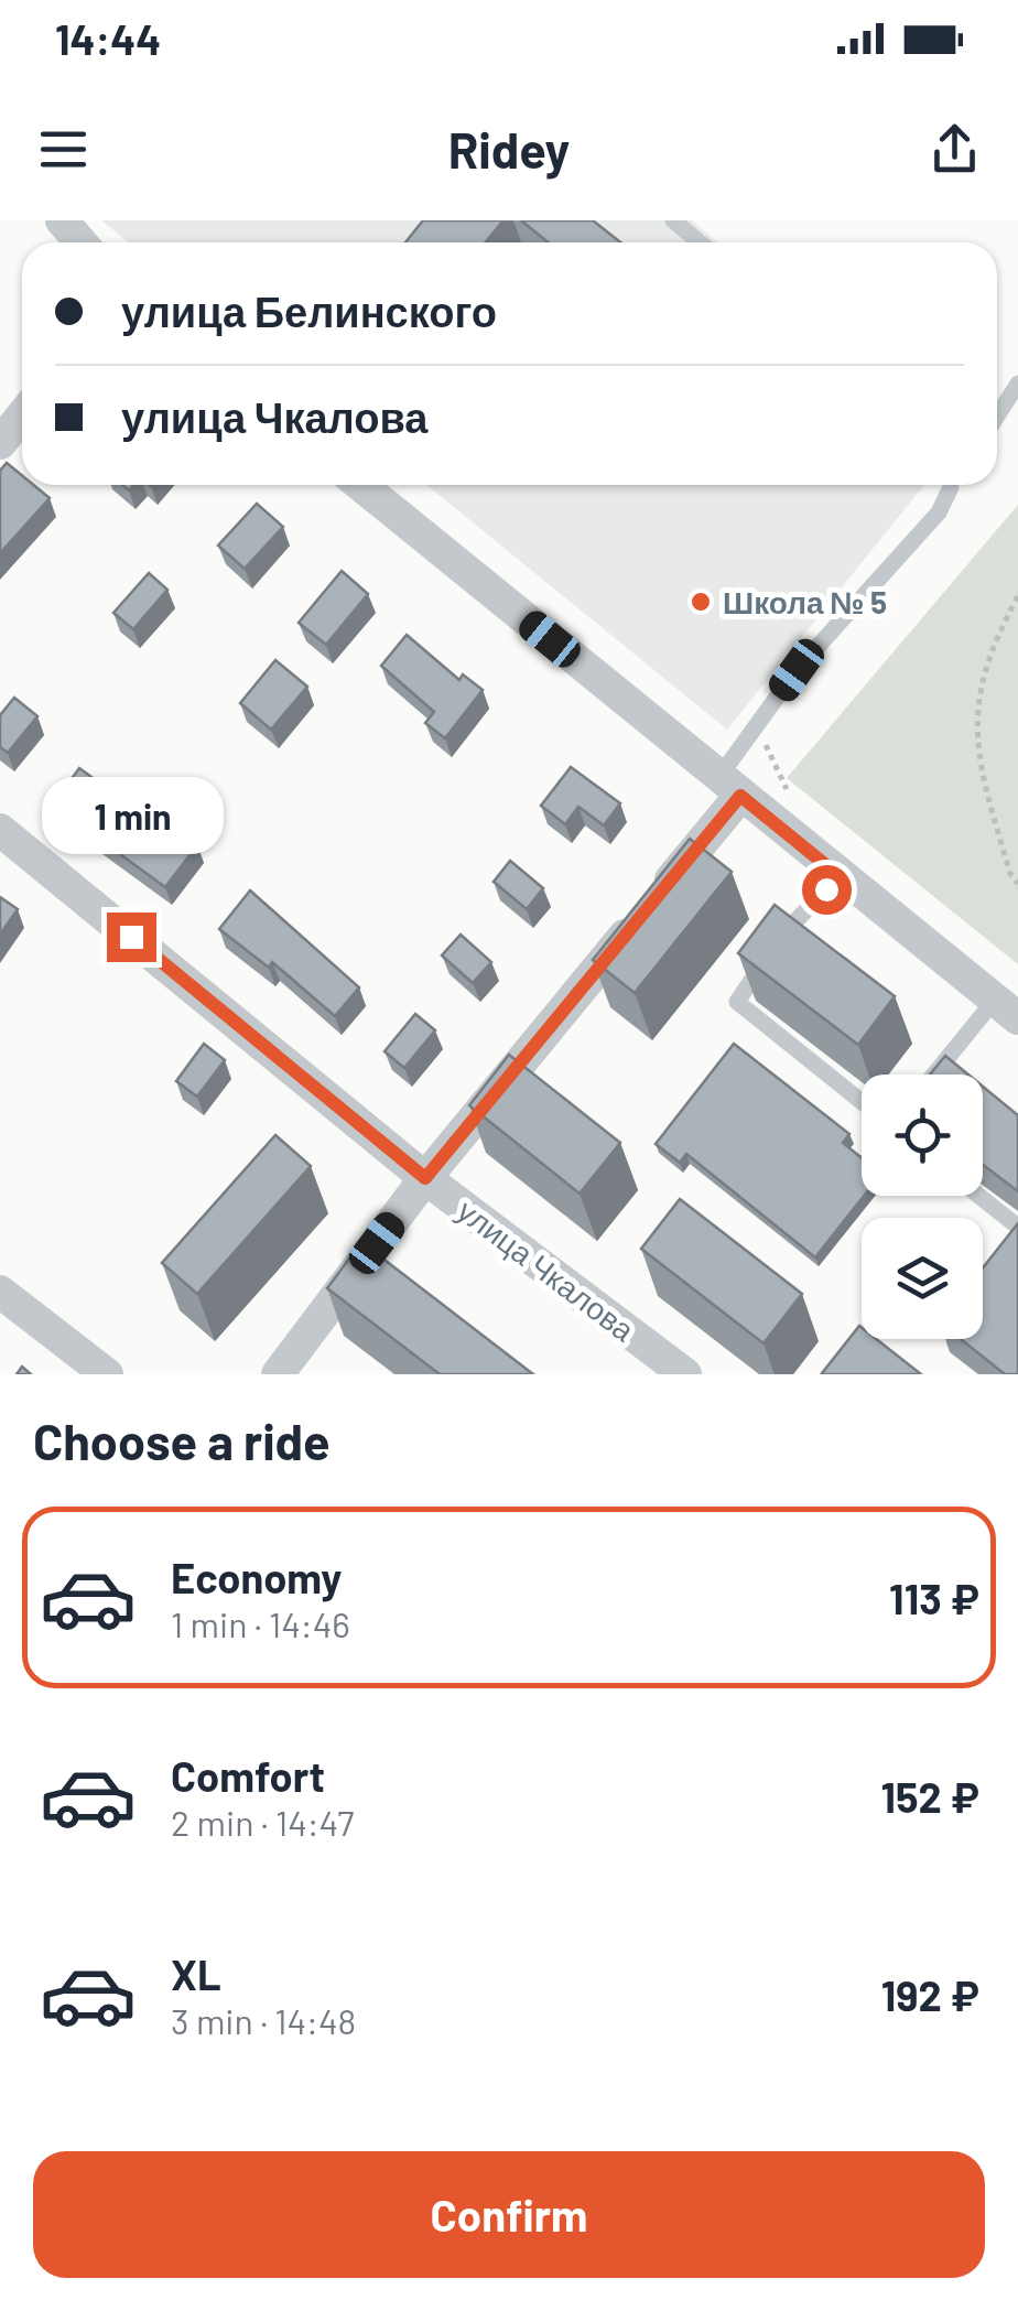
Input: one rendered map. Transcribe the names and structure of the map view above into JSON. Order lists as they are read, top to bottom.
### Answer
{
  "streets": {
    "street": ["улица Чкалова"]
  },
  "places": ["Школа № 5"],
  "page": {
    "status": "14:44",
    "header": "Ridey",
    "banner": ["улица Белинского", "улица Чкалова"],
    "bubble": "1 min",
    "heading": "Choose a ride",
    "list": [
      {
        "name": "Economy",
        "note": "1 min · 14:46",
        "value": "113 ₽"
      },
      {
        "name": "Comfort",
        "note": "2 min · 14:47",
        "value": "152 ₽"
      },
      {
        "name": "XL",
        "note": "3 min · 14:48",
        "value": "192 ₽"
      }
    ],
    "buttons": "Confirm"
  }
}
